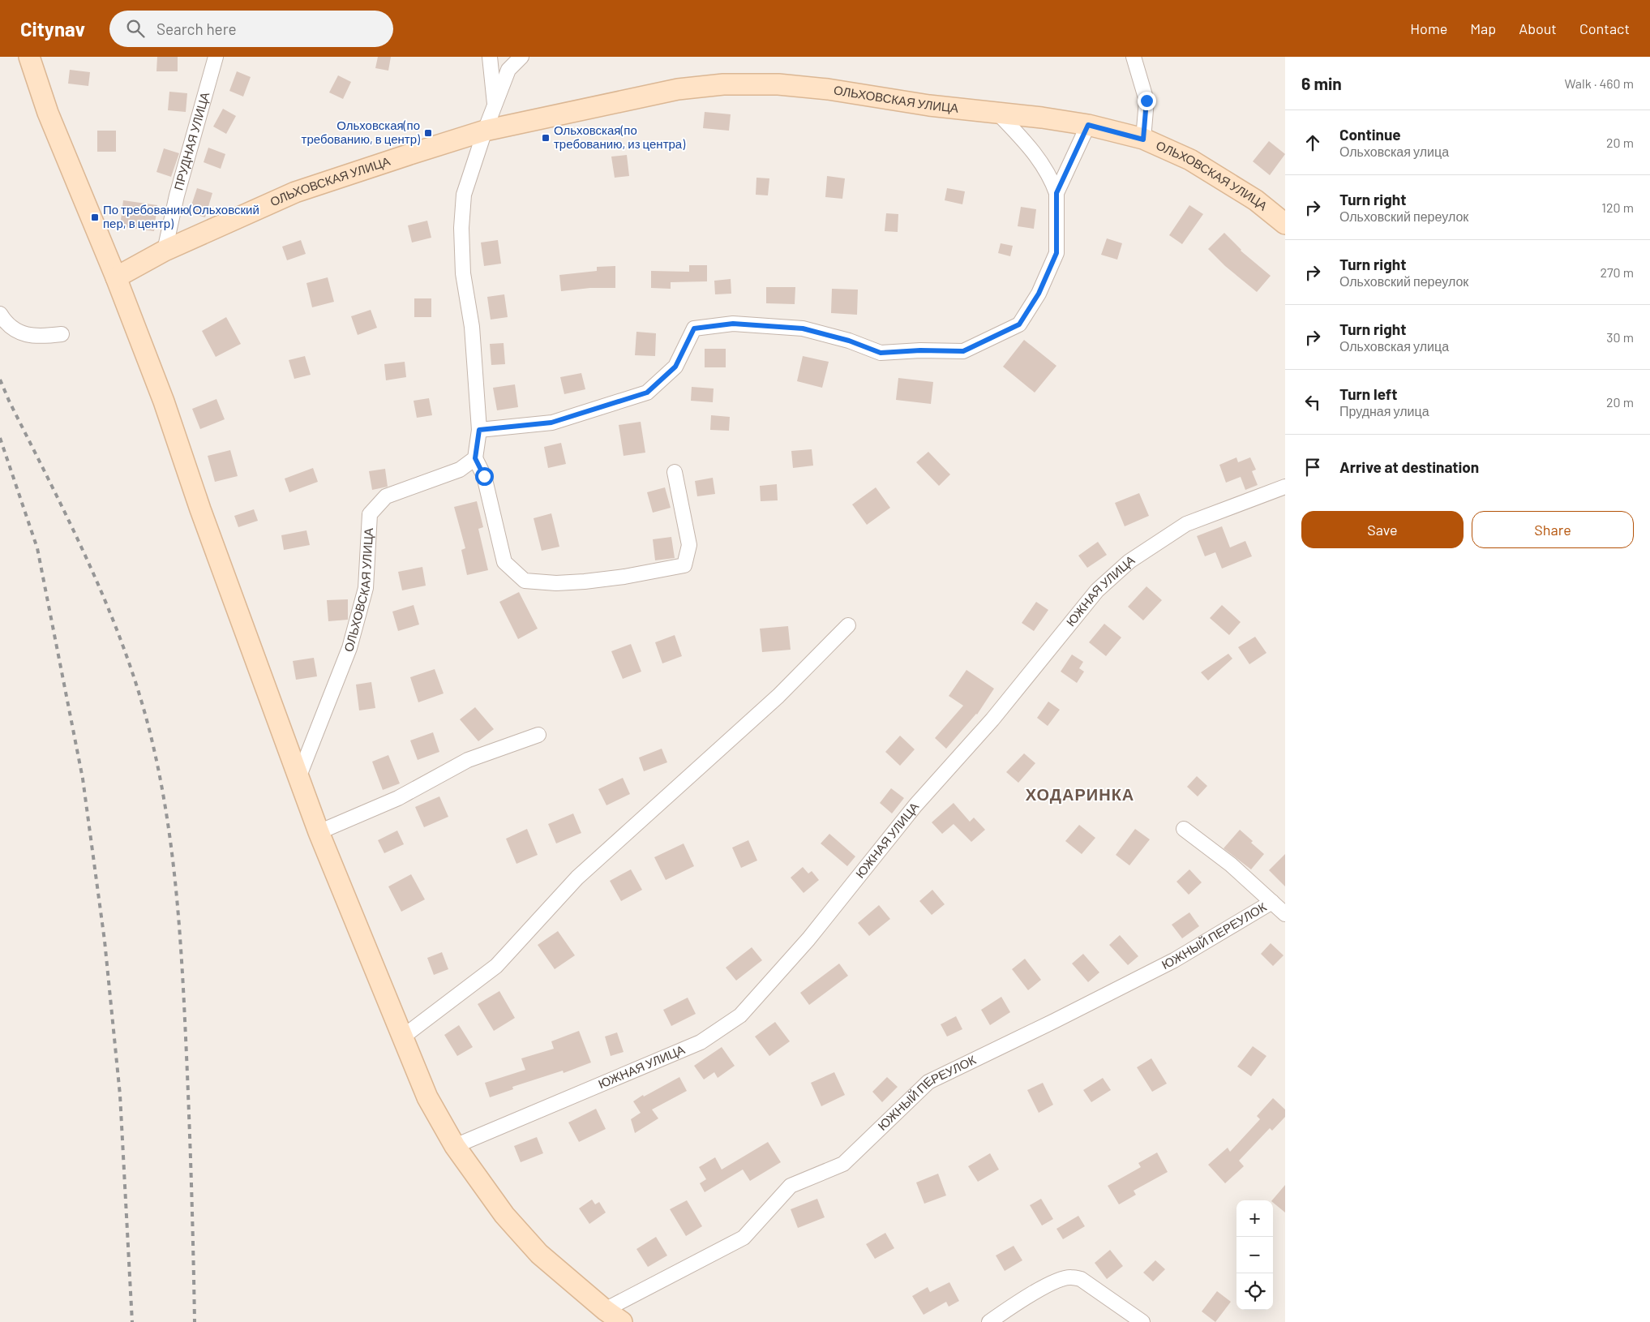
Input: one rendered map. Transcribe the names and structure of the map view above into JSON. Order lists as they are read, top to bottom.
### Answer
{
  "streets": {
    "street": [
      "ОЛЬХОВСКАЯ УЛИЦА",
      "ПРУДНАЯ УЛИЦА",
      "ЮЖНАЯ УЛИЦА",
      "ЮЖНЫЙ ПЕРЕУЛОК"
    ]
  },
  "crossings": [
    ["ОЛЬХОВСКАЯ УЛИЦА", "ПРУДНАЯ УЛИЦА"]
  ],
  "districts": ["ХОДАРИНКА"],
  "places": {
    "transit": ["Ольховская(по требованию, в центр)", "Ольховская(по требованию, из центра)", "По требованию(Ольховский пер, в центр)"]
  },
  "page": {
    "header": "Citynav",
    "search": "Search here",
    "nav": [
      "Home",
      "Map",
      "About",
      "Contact"
    ],
    "heading": ["6 min", "Walk · 460 m"],
    "list": [
      ["Continue", "Ольховская улица", "20 m"],
      ["Turn right", "Ольховский переулок", "120 m"],
      ["Turn right", "Ольховский переулок", "270 m"],
      ["Turn right", "Ольховская улица", "30 m"],
      ["Turn left", "Прудная улица", "20 m"],
      "Arrive at destination"
    ],
    "buttons": ["Save", "Share"],
    "map_buttons": ["+", "−"]
  }
}
